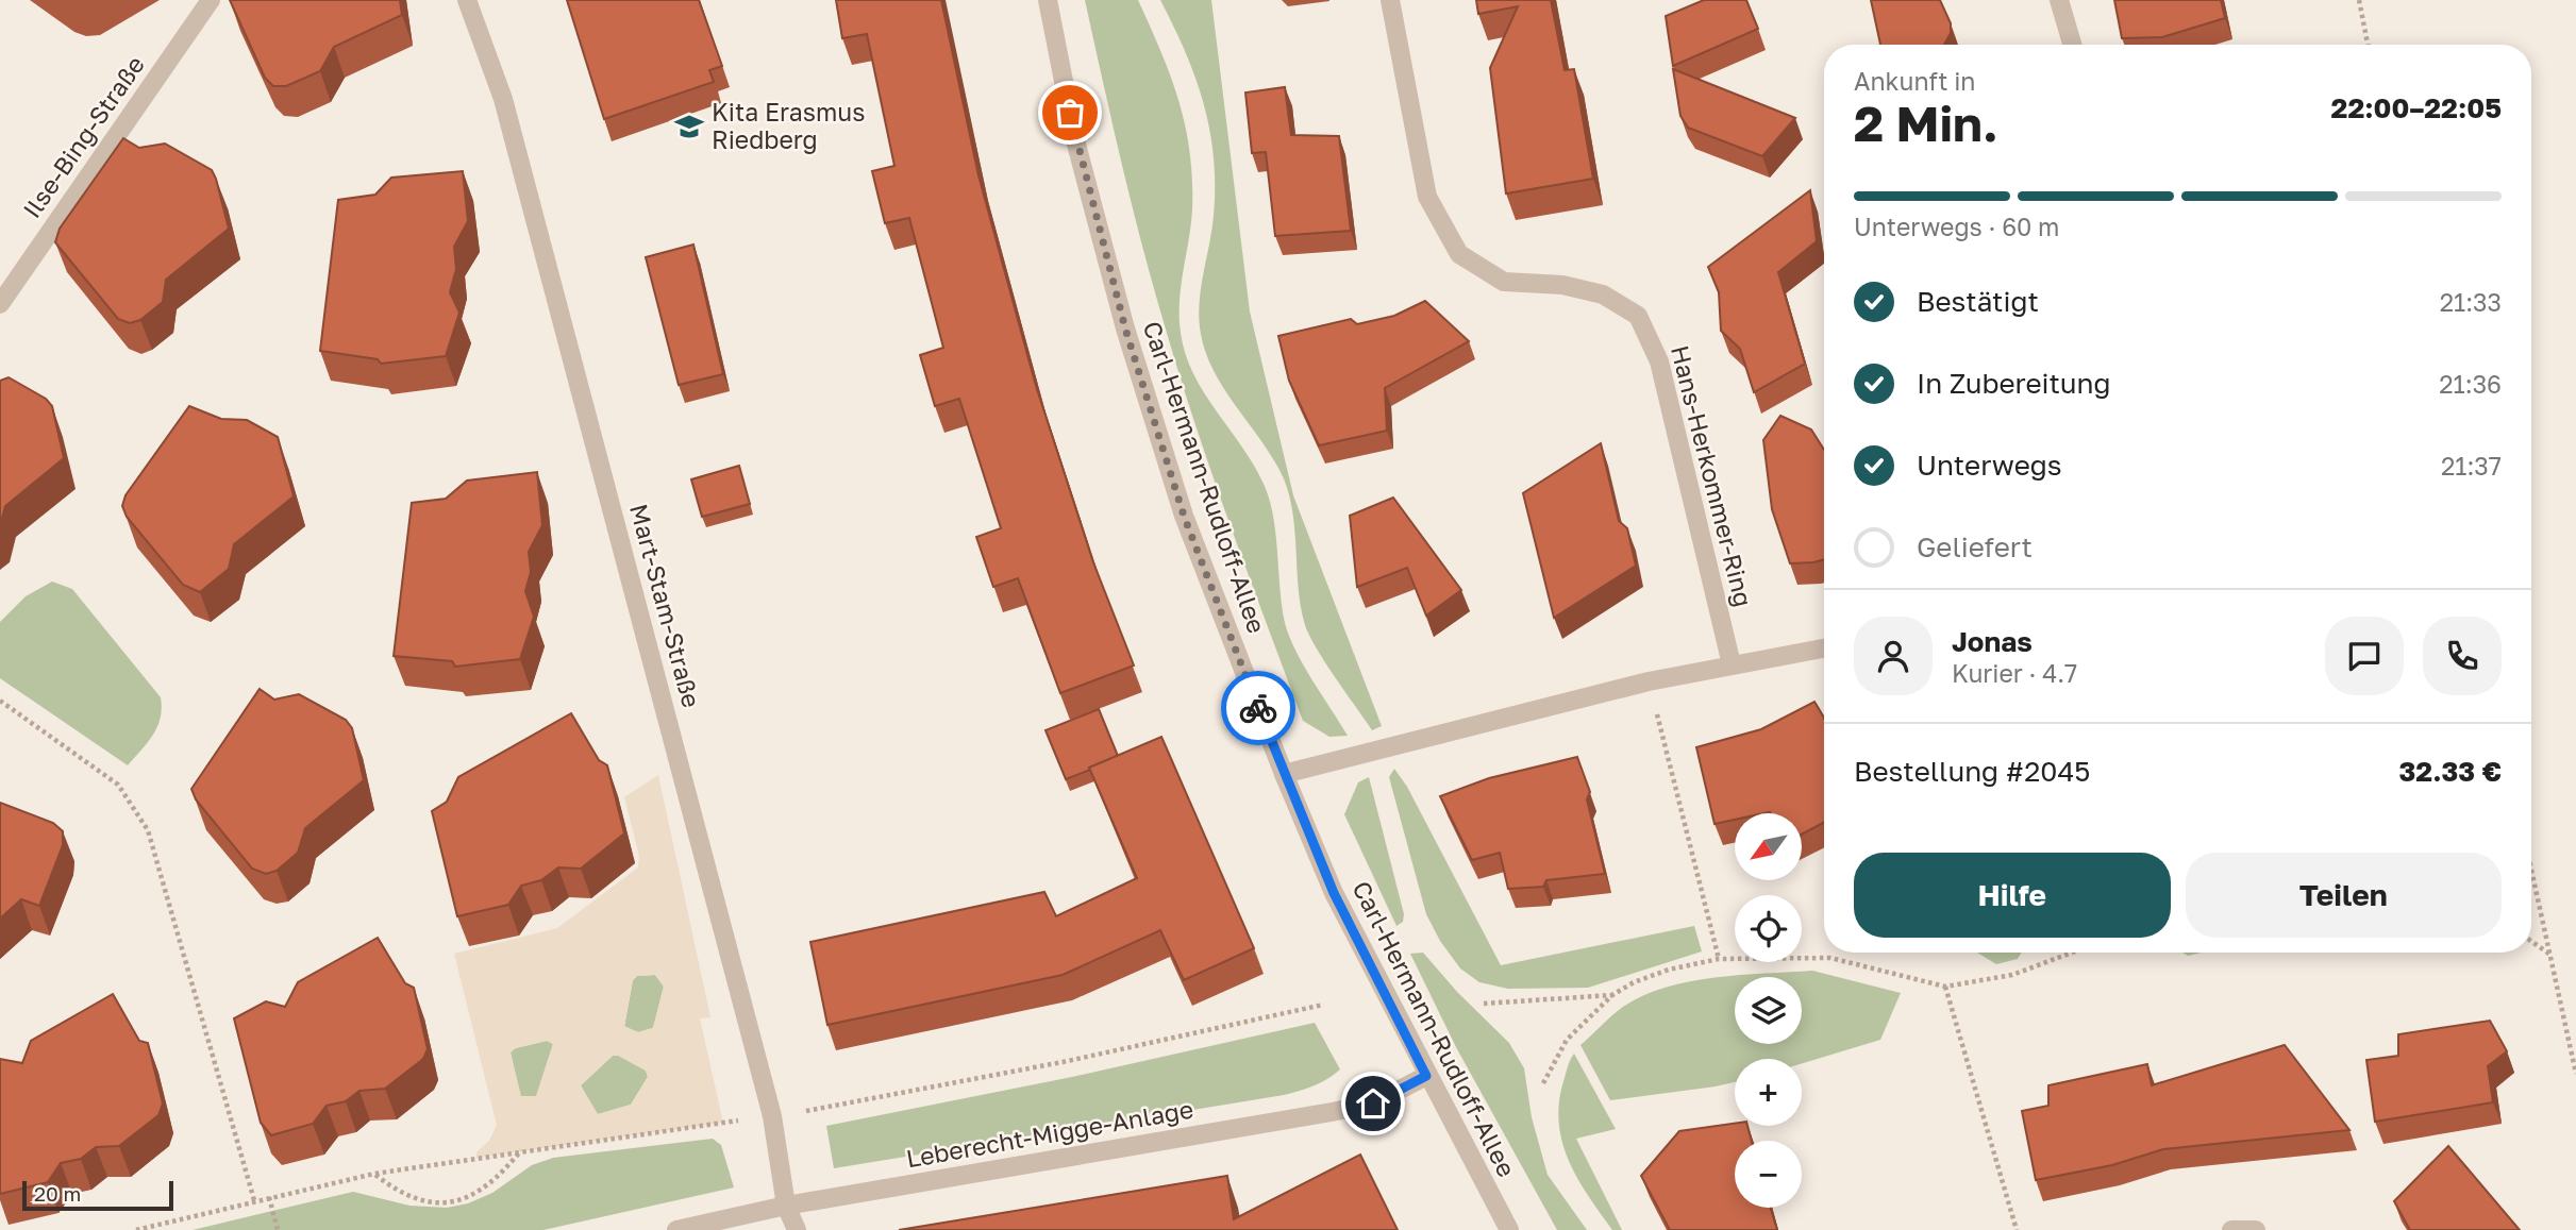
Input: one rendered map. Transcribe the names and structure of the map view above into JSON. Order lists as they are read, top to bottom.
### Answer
{
  "streets": {
    "street": [
      "Ilse-Bing-Straße",
      "Hans-Herkommer-Ring",
      "Carl-Hermann-Rudloff-Allee",
      "Mart-Stam-Straße",
      "Leberecht-Migge-Anlage"
    ]
  },
  "crossings": [
    ["Carl-Hermann-Rudloff-Allee", "Leberecht-Migge-Anlage"],
    ["Mart-Stam-Straße", "Leberecht-Migge-Anlage"]
  ],
  "places": {
    "school or university": ["Kita Erasmus Riedberg"]
  },
  "scale_bar": "20 m",
  "north": "bottom left",
  "page": {
    "heading": ["2 Min.", "Ankunft in", "22:00–22:05"],
    "panel": [
      "Jonas",
      "Kurier · 4.7",
      "Bestellung #2045",
      "32.33 €"
    ],
    "bar": "Unterwegs · 60 m",
    "list": [
      ["Bestätigt", "21:33"],
      ["In Zubereitung", "21:36"],
      ["Unterwegs", "21:37"],
      "Geliefert"
    ],
    "map_buttons": ["+", "−"],
    "buttons": ["Hilfe", "Teilen"],
    "scale": "20 m"
  }
}
